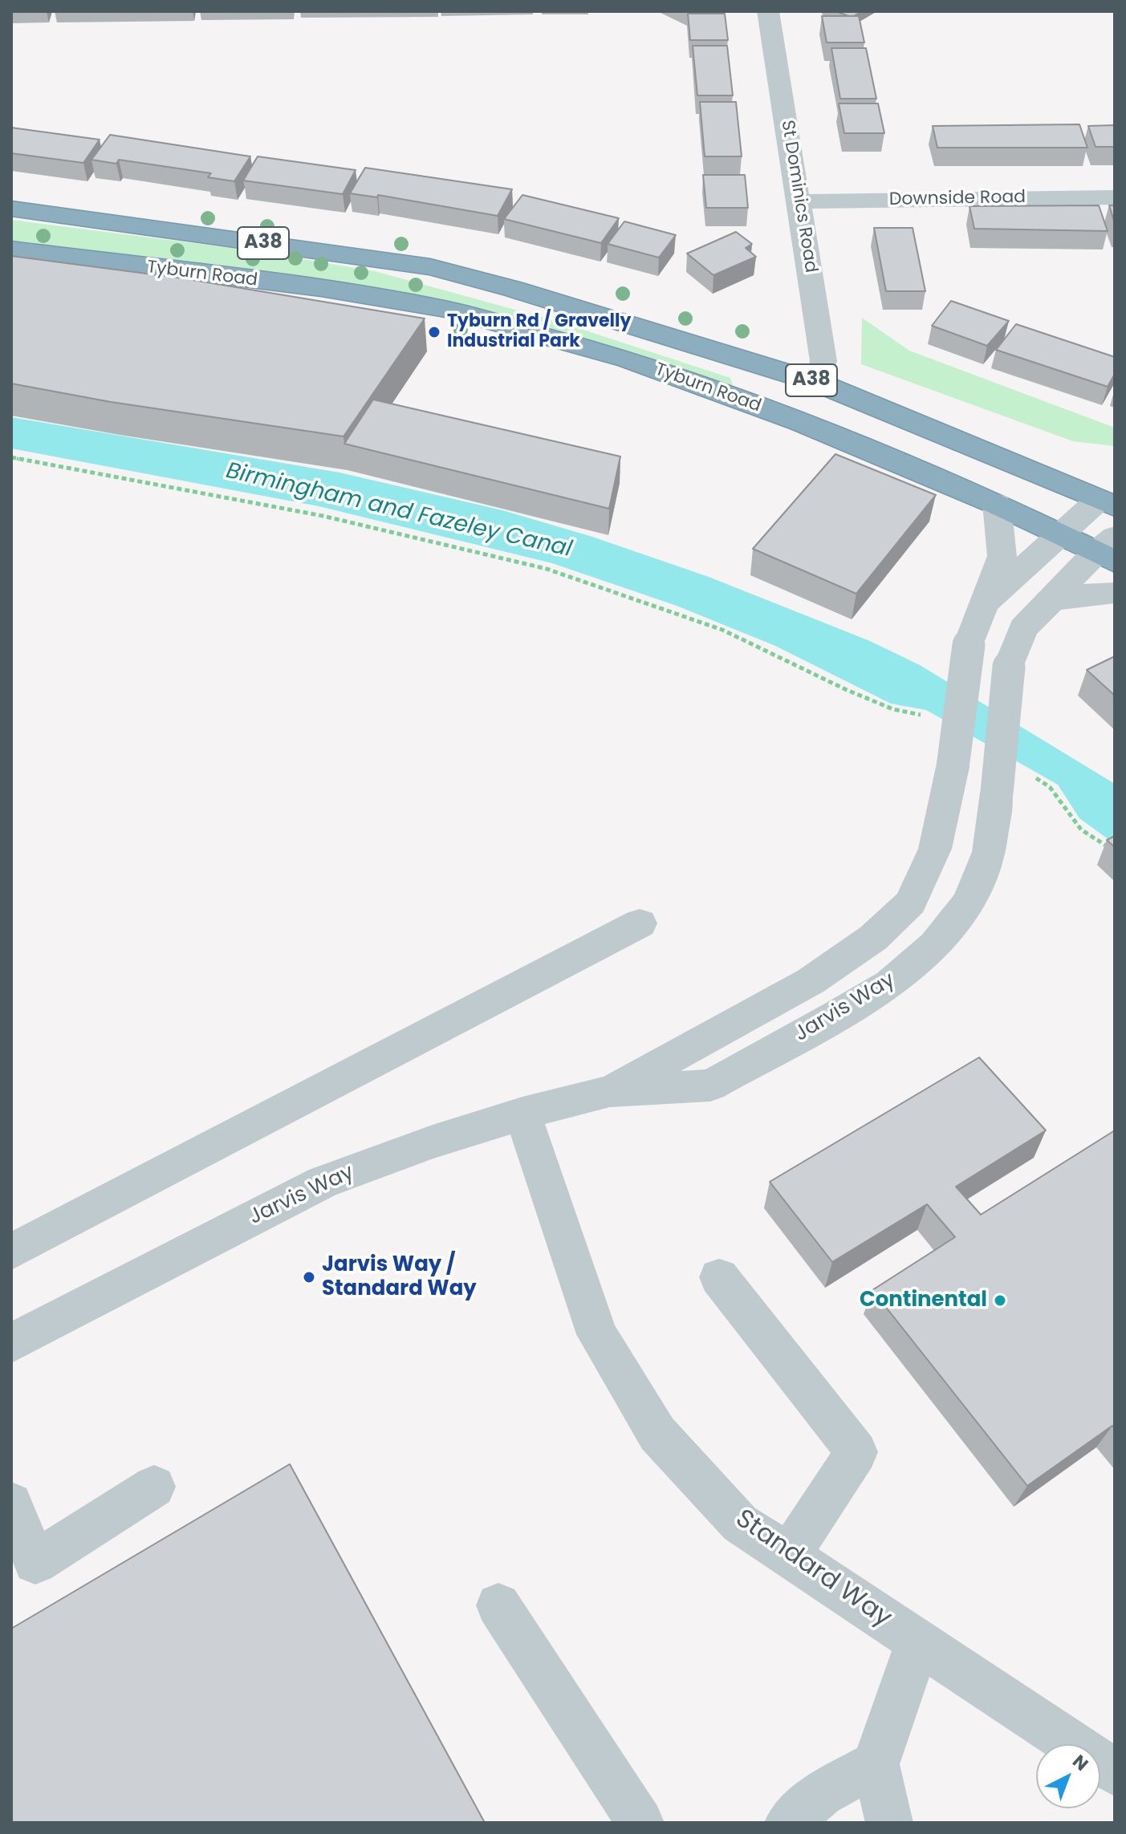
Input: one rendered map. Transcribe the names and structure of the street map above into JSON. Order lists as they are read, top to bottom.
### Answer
{
  "streets": {
    "highway": ["A38", "Tyburn Road"],
    "street": [
      "St Dominics Road",
      "Downside Road",
      "Jarvis Way",
      "Standard Way"
    ]
  },
  "crossings": [
    ["St Dominics Road", "Downside Road"],
    ["St Dominics Road", "Tyburn Road"],
    ["Tyburn Road", "Jarvis Way"],
    ["Jarvis Way", "Standard Way"]
  ],
  "water": ["Birmingham and Fazeley Canal"],
  "places": ["Tyburn Rd / Gravelly Industrial Park", "Jarvis Way / Standard Way", "Continental"],
  "north": "top right"
}
